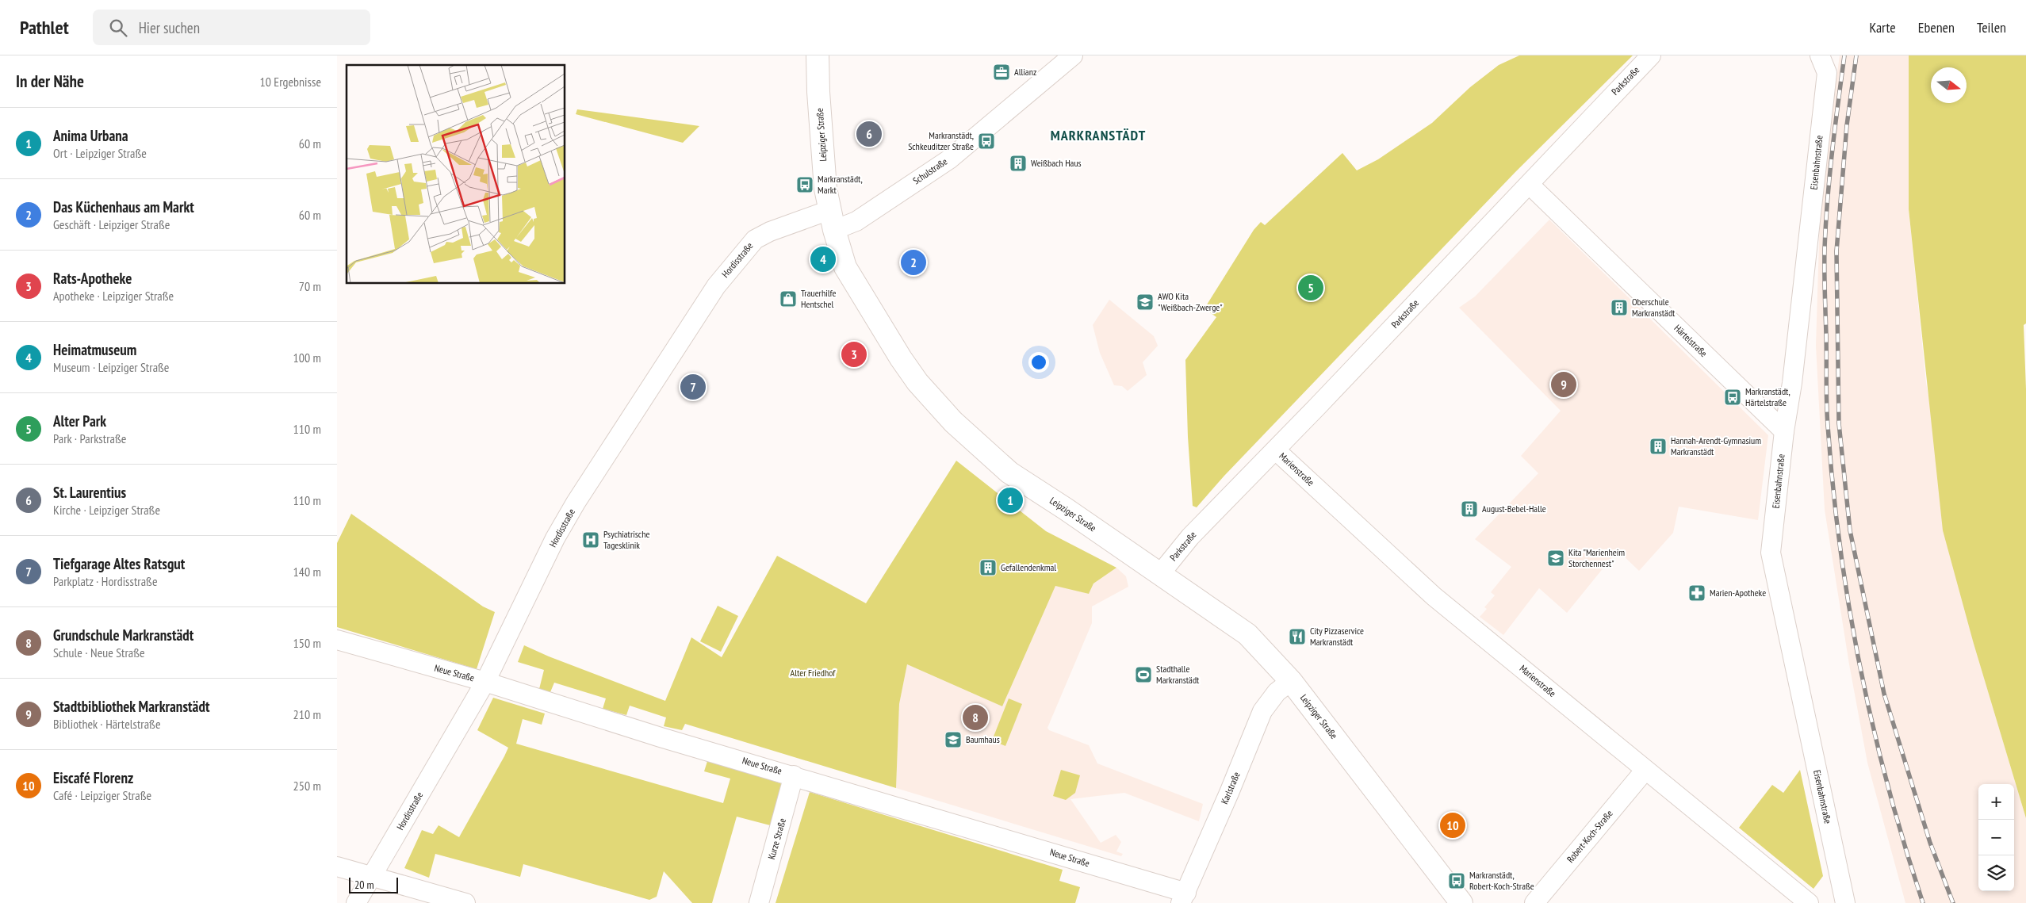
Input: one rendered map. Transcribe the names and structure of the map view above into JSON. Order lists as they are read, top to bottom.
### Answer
{
  "streets": {
    "main road": ["Leipziger Straße"],
    "street": [
      "Parkstraße",
      "Eisenbahnstraße",
      "Schulstraße",
      "Hordisstraße",
      "Härtelstraße",
      "Marienstraße",
      "Neue Straße",
      "Karlstraße",
      "Robert-Koch-Straße",
      "Kurze Straße"
    ]
  },
  "crossings": [
    ["Parkstraße", "Leipziger Straße"],
    ["Parkstraße", "Härtelstraße"],
    ["Parkstraße", "Marienstraße"],
    ["Leipziger Straße", "Schulstraße"],
    ["Leipziger Straße", "Hordisstraße"],
    ["Leipziger Straße", "Karlstraße"],
    ["Eisenbahnstraße", "Härtelstraße"],
    ["Schulstraße", "Hordisstraße"],
    ["Hordisstraße", "Neue Straße"],
    ["Marienstraße", "Robert-Koch-Straße"],
    ["Neue Straße", "Karlstraße"],
    ["Neue Straße", "Kurze Straße"]
  ],
  "districts": ["MARKRANSTÄDT"],
  "parks": ["Alter Friedhof"],
  "places": {
    "office": ["Allianz"],
    "bus stop": [
      "Markranstädt, Schkeuditzer Straße",
      "Markranstädt, Markt",
      "Markranstädt, Härtelstraße",
      "Markranstädt, Robert-Koch-Straße"
    ],
    "building": [
      "Weißbach Haus",
      "Oberschule Markranstädt",
      "Hannah-Arendt-Gymnasium Markranstädt",
      "August-Bebel-Halle",
      "Gefallendenkmal"
    ],
    "shop": ["Trauerhilfe Hentschel"],
    "school or university": ["AWO Kita \"Weißbach-Zwerge\"", "Kita \"Marienheim Storchennest\"", "Baumhaus"],
    "hospital": ["Psychiatrische Tagesklinik"],
    "pharmacy": ["Marien-Apotheke"],
    "restaurant": ["City Pizzaservice Markranstädt"],
    "sports": ["Stadthalle Markranstädt"]
  },
  "scale_bar": "20 m",
  "north": "right",
  "page": {
    "header": "Pathlet",
    "search": "Hier suchen",
    "nav": ["Karte", "Ebenen", "Teilen"],
    "heading": ["In der Nähe", "10 Ergebnisse"],
    "list": [
      {
        "mark": "1",
        "name": "Anima Urbana",
        "note": "Ort · Leipziger Straße",
        "value": "60 m"
      },
      {
        "mark": "2",
        "name": "Das Küchenhaus am Markt",
        "note": "Geschäft · Leipziger Straße",
        "value": "60 m"
      },
      {
        "mark": "3",
        "name": "Rats-Apotheke",
        "note": "Apotheke · Leipziger Straße",
        "value": "70 m"
      },
      {
        "mark": "4",
        "name": "Heimatmuseum",
        "note": "Museum · Leipziger Straße",
        "value": "100 m"
      },
      {
        "mark": "5",
        "name": "Alter Park",
        "note": "Park · Parkstraße",
        "value": "110 m"
      },
      {
        "mark": "6",
        "name": "St. Laurentius",
        "note": "Kirche · Leipziger Straße",
        "value": "110 m"
      },
      {
        "mark": "7",
        "name": "Tiefgarage Altes Ratsgut",
        "note": "Parkplatz · Hordisstraße",
        "value": "140 m"
      },
      {
        "mark": "8",
        "name": "Grundschule Markranstädt",
        "note": "Schule · Neue Straße",
        "value": "150 m"
      },
      {
        "mark": "9",
        "name": "Stadtbibliothek Markranstädt",
        "note": "Bibliothek · Härtelstraße",
        "value": "210 m"
      },
      {
        "mark": "10",
        "name": "Eiscafé Florenz",
        "note": "Café · Leipziger Straße",
        "value": "250 m"
      }
    ],
    "pins": [
      "6",
      "4",
      "2",
      "5",
      "3",
      "9",
      "7",
      "1",
      "8",
      "10"
    ],
    "map_buttons": ["+", "−"],
    "scale": "20 m"
  }
}
